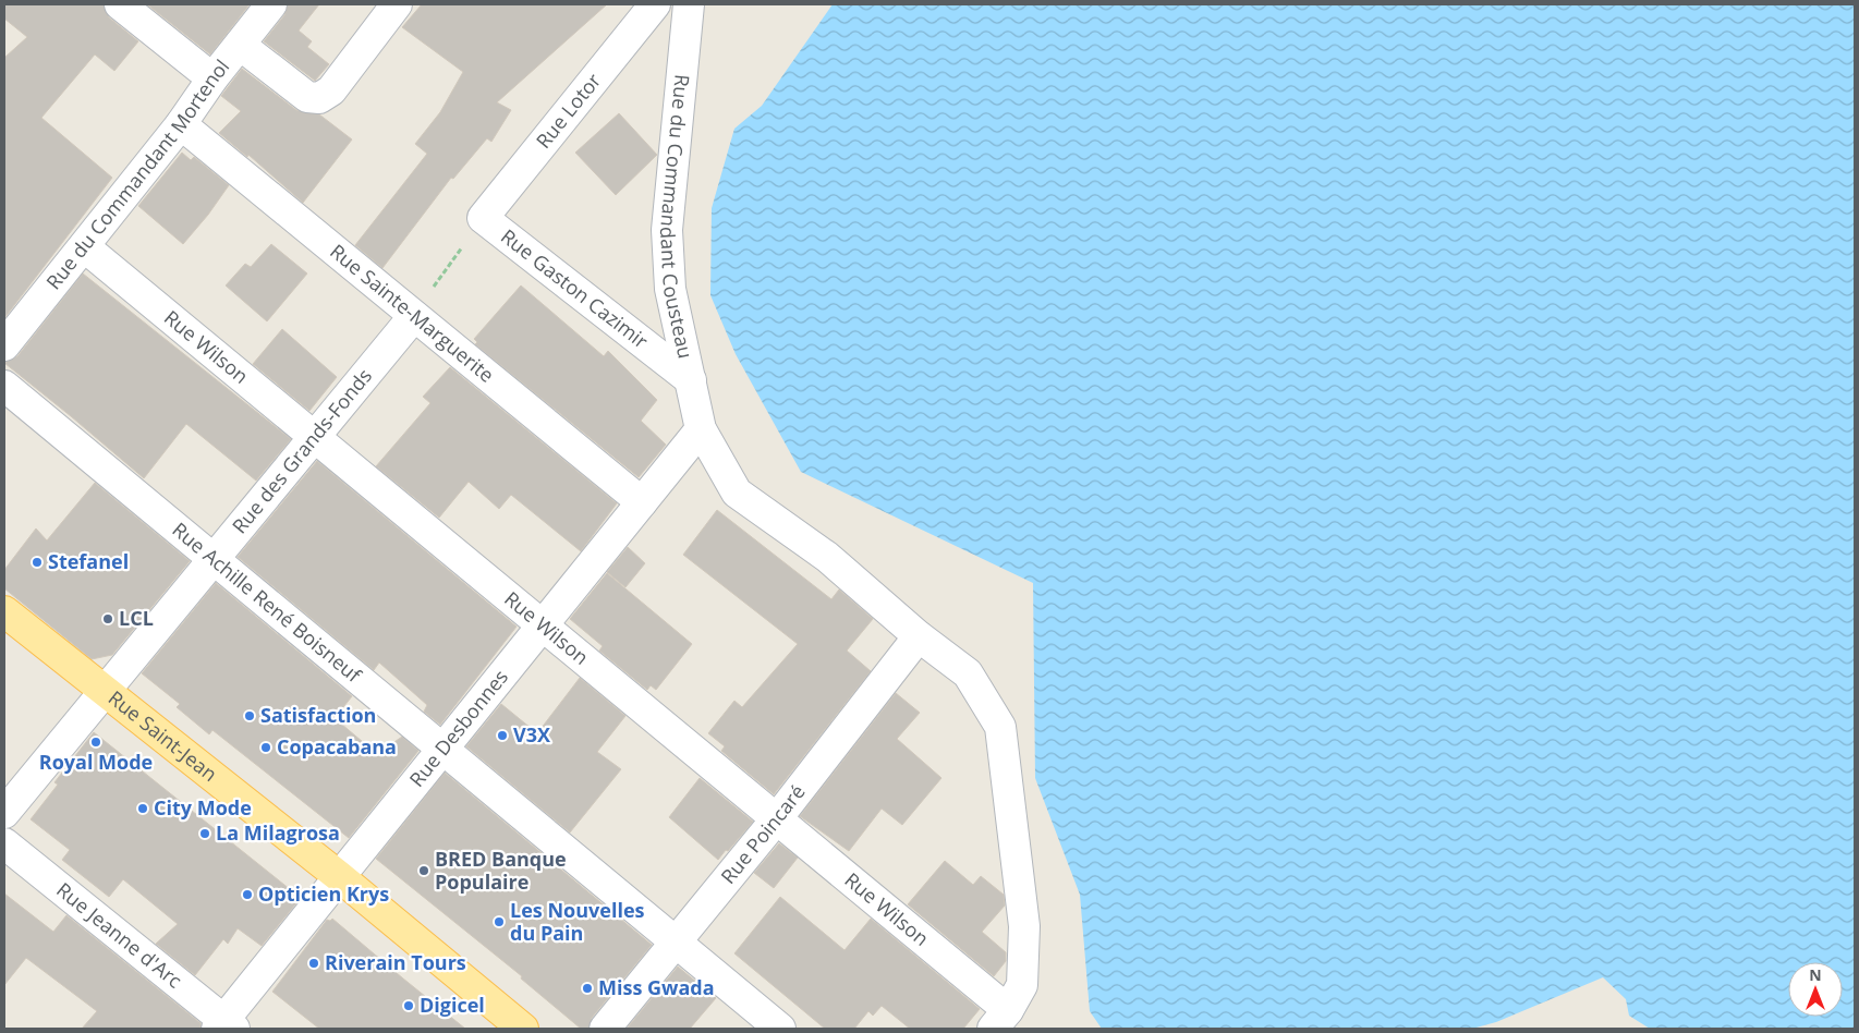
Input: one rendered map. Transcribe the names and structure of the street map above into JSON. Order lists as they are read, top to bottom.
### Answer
{
  "streets": {
    "main road": ["Rue Saint-Jean"],
    "street": [
      "Rue Lotor",
      "Rue du Commandant Mortenol",
      "Rue du Commandant Cousteau",
      "Rue Gaston Cazimir",
      "Rue Sainte-Marguerite",
      "Rue Wilson",
      "Rue des Grands-Fonds",
      "Rue Achille René Boisneuf",
      "Rue Desbonnes",
      "Rue Poincaré",
      "Rue Jeanne d'Arc"
    ]
  },
  "crossings": [
    ["Rue Lotor", "Rue Gaston Cazimir"],
    ["Rue du Commandant Mortenol", "Rue Sainte-Marguerite"],
    ["Rue du Commandant Mortenol", "Rue Wilson"],
    ["Rue du Commandant Cousteau", "Rue Gaston Cazimir"],
    ["Rue du Commandant Cousteau", "Rue Wilson"],
    ["Rue du Commandant Cousteau", "Rue Desbonnes"],
    ["Rue du Commandant Cousteau", "Rue Poincaré"],
    ["Rue Sainte-Marguerite", "Rue des Grands-Fonds"],
    ["Rue Sainte-Marguerite", "Rue Desbonnes"],
    ["Rue Wilson", "Rue des Grands-Fonds"],
    ["Rue Wilson", "Rue Desbonnes"],
    ["Rue Wilson", "Rue Poincaré"],
    ["Rue des Grands-Fonds", "Rue Achille René Boisneuf"],
    ["Rue des Grands-Fonds", "Rue Saint-Jean"],
    ["Rue Achille René Boisneuf", "Rue Desbonnes"],
    ["Rue Achille René Boisneuf", "Rue Poincaré"],
    ["Rue Desbonnes", "Rue Saint-Jean"],
    ["Rue Desbonnes", "Rue Jeanne d'Arc"]
  ],
  "places": [
    "Stefanel",
    "LCL",
    "Satisfaction",
    "V3X",
    "Royal Mode",
    "Copacabana",
    "City Mode",
    "La Milagrosa",
    "BRED Banque Populaire",
    "Opticien Krys",
    "Les Nouvelles du Pain",
    "Riverain Tours",
    "Miss Gwada",
    "Digicel"
  ],
  "north": "top"
}
